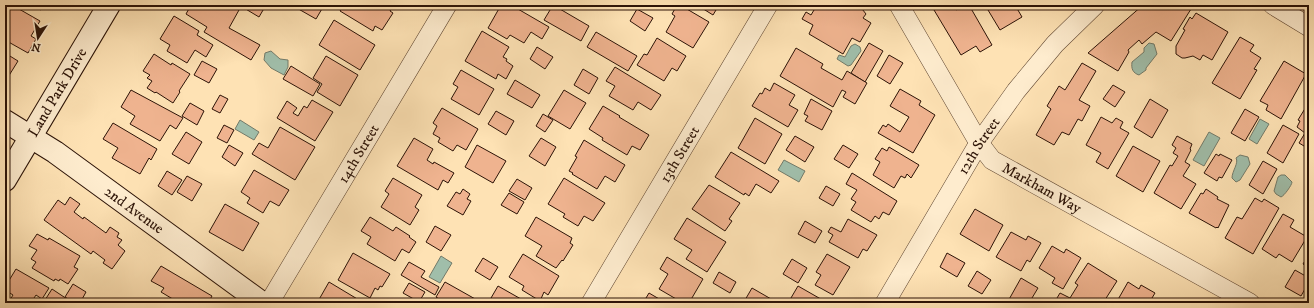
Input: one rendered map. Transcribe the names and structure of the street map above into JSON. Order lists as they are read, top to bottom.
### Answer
{
  "streets": {
    "street": [
      "Land Park Drive",
      "12th Street",
      "14th Street",
      "13th Street",
      "Markham Way",
      "2nd Avenue"
    ]
  },
  "crossings": [
    ["Land Park Drive", "2nd Avenue"],
    ["12th Street", "Markham Way"]
  ],
  "north": "bottom"
}
